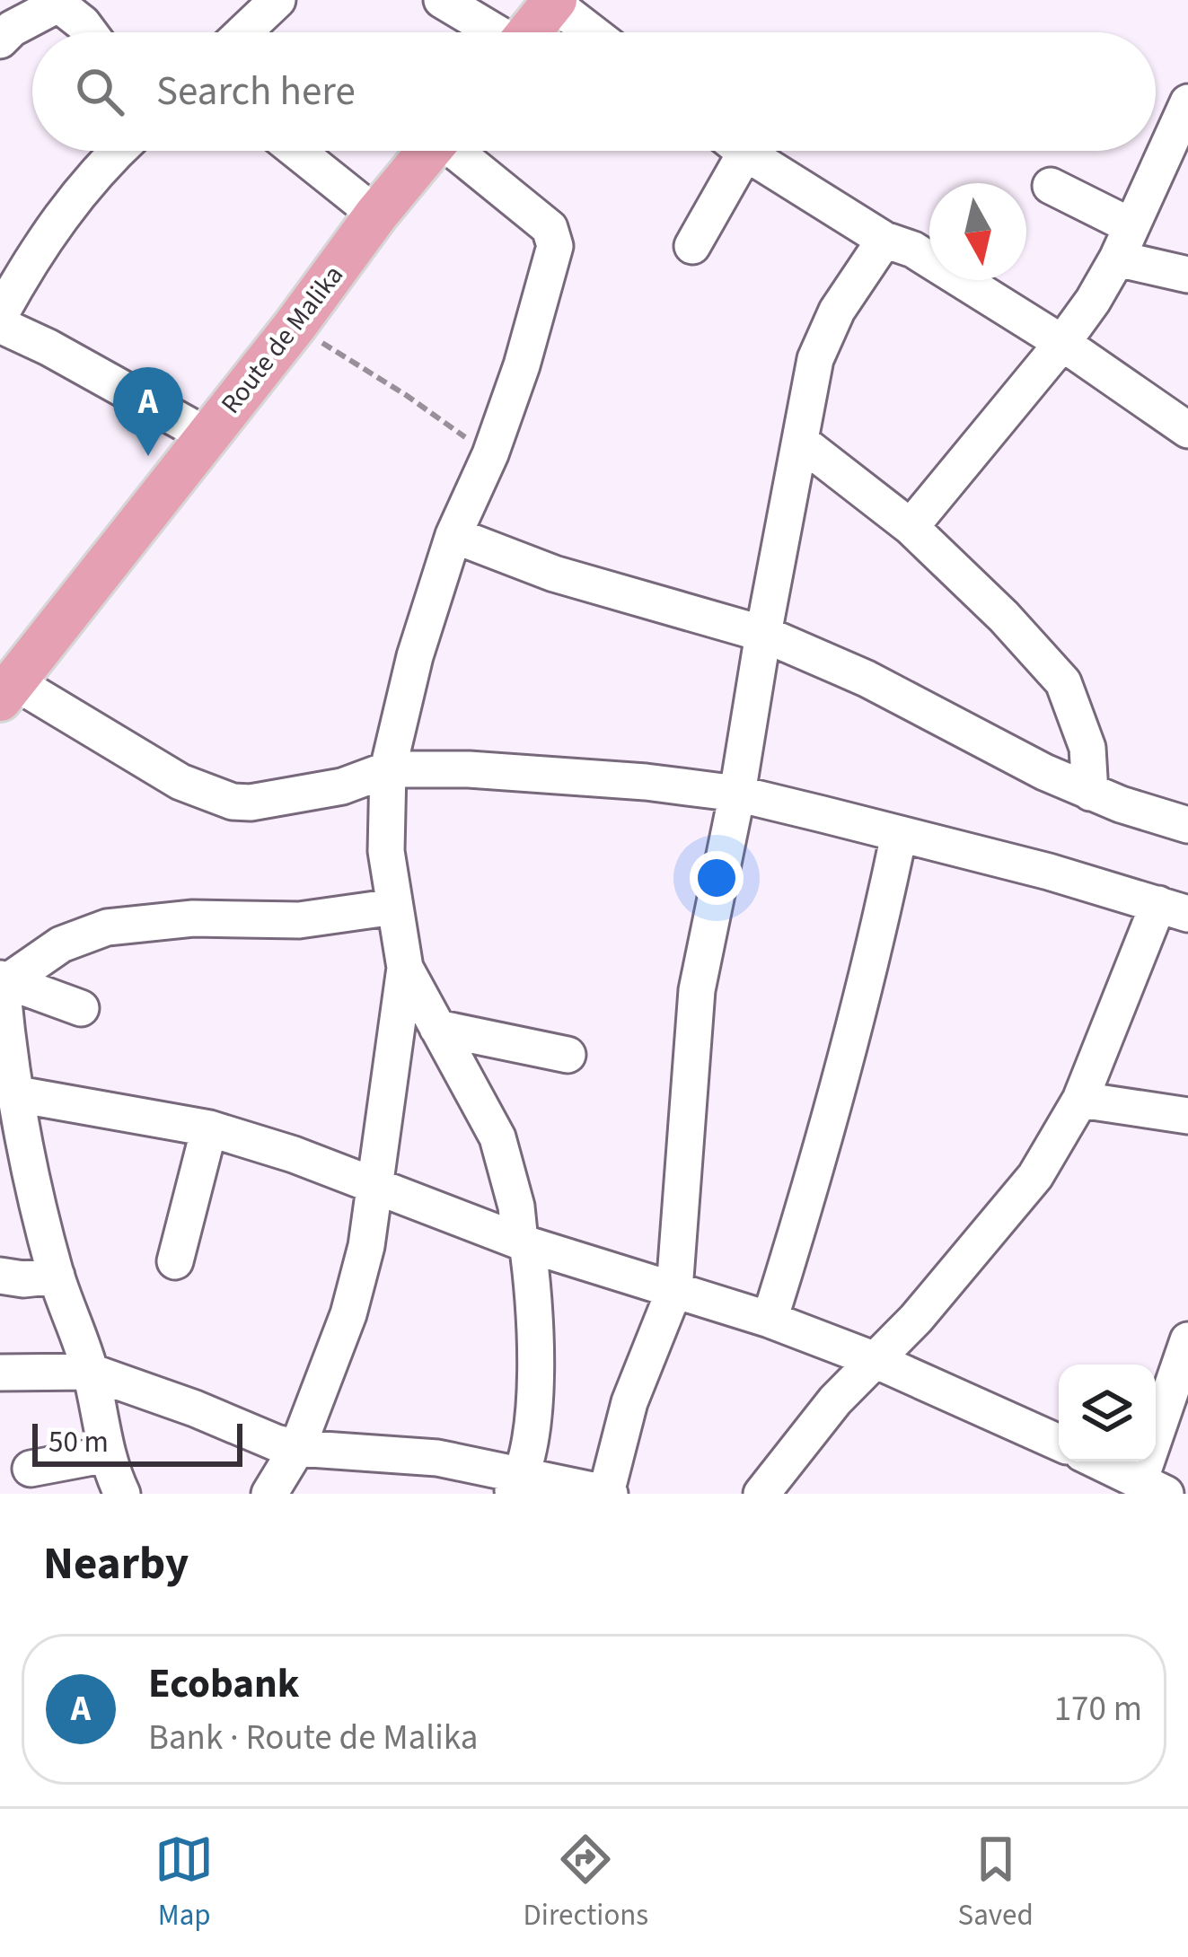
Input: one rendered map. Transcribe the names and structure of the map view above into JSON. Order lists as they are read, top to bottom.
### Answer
{
  "streets": {
    "main road": ["Route de Malika"]
  },
  "scale_bar": "50 m",
  "north": "bottom",
  "page": {
    "search": "Search here",
    "pins": "A",
    "scale": "50 m",
    "heading": "Nearby",
    "list": [
      {
        "mark": "A",
        "name": "Ecobank",
        "note": "Bank · Route de Malika",
        "value": "170 m"
      }
    ],
    "nav": ["Map", "Directions", "Saved"]
  }
}
